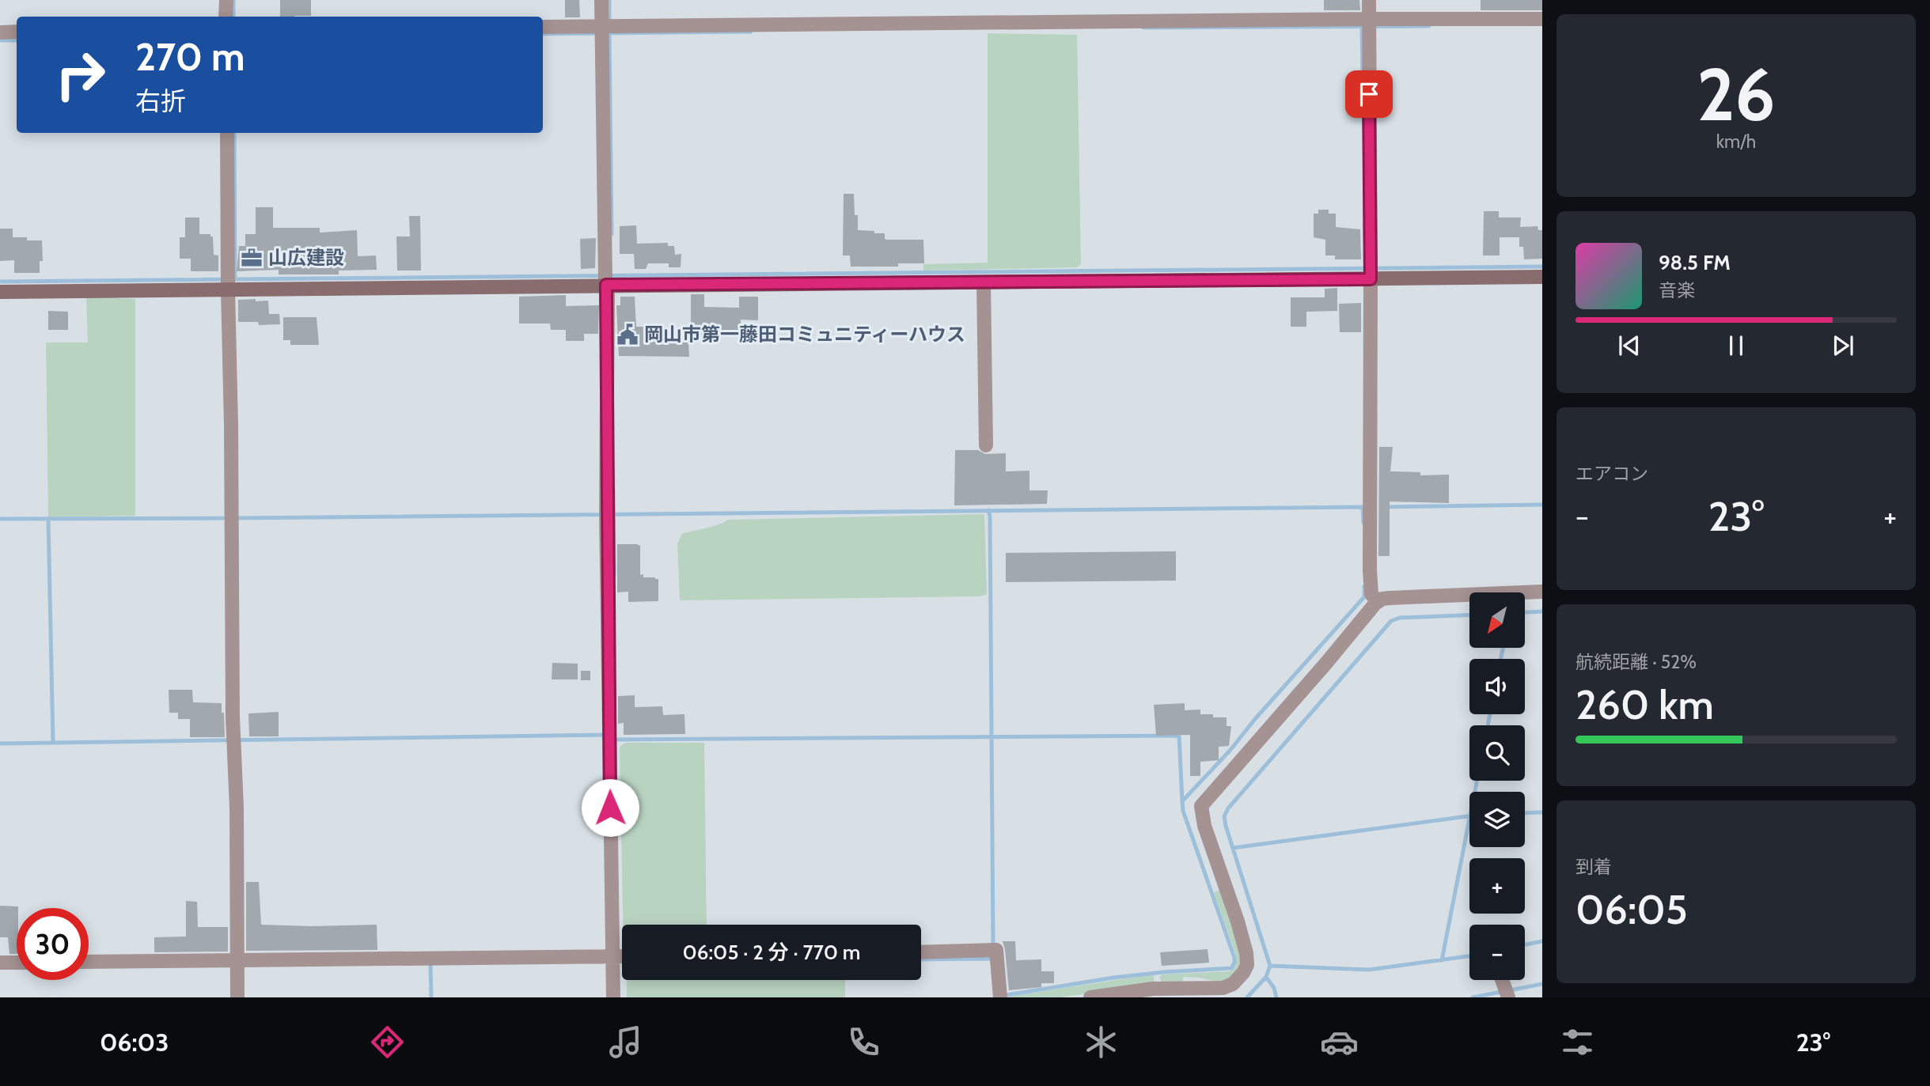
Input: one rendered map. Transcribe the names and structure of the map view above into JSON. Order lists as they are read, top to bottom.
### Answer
{
  "places": {
    "office": ["山広建設"],
    "public building": ["岡山市第一藤田コミュニティーハウス"]
  },
  "north": "bottom left",
  "page": {
    "tile": [
      ["26", "km/h"],
      "エアコン",
      ["航続距離 · 52%", "260 km"],
      ["到着", "06:05"]
    ],
    "turn": ["270 m", "右折"],
    "song": ["98.5 FM", "音楽"],
    "heat": ["−", "23°", "+"],
    "map_buttons": ["+", "−"],
    "limit": "30",
    "trip": "06:05 · 2 分 · 770 m",
    "tabs": ["06:03", "23°"]
  }
}
